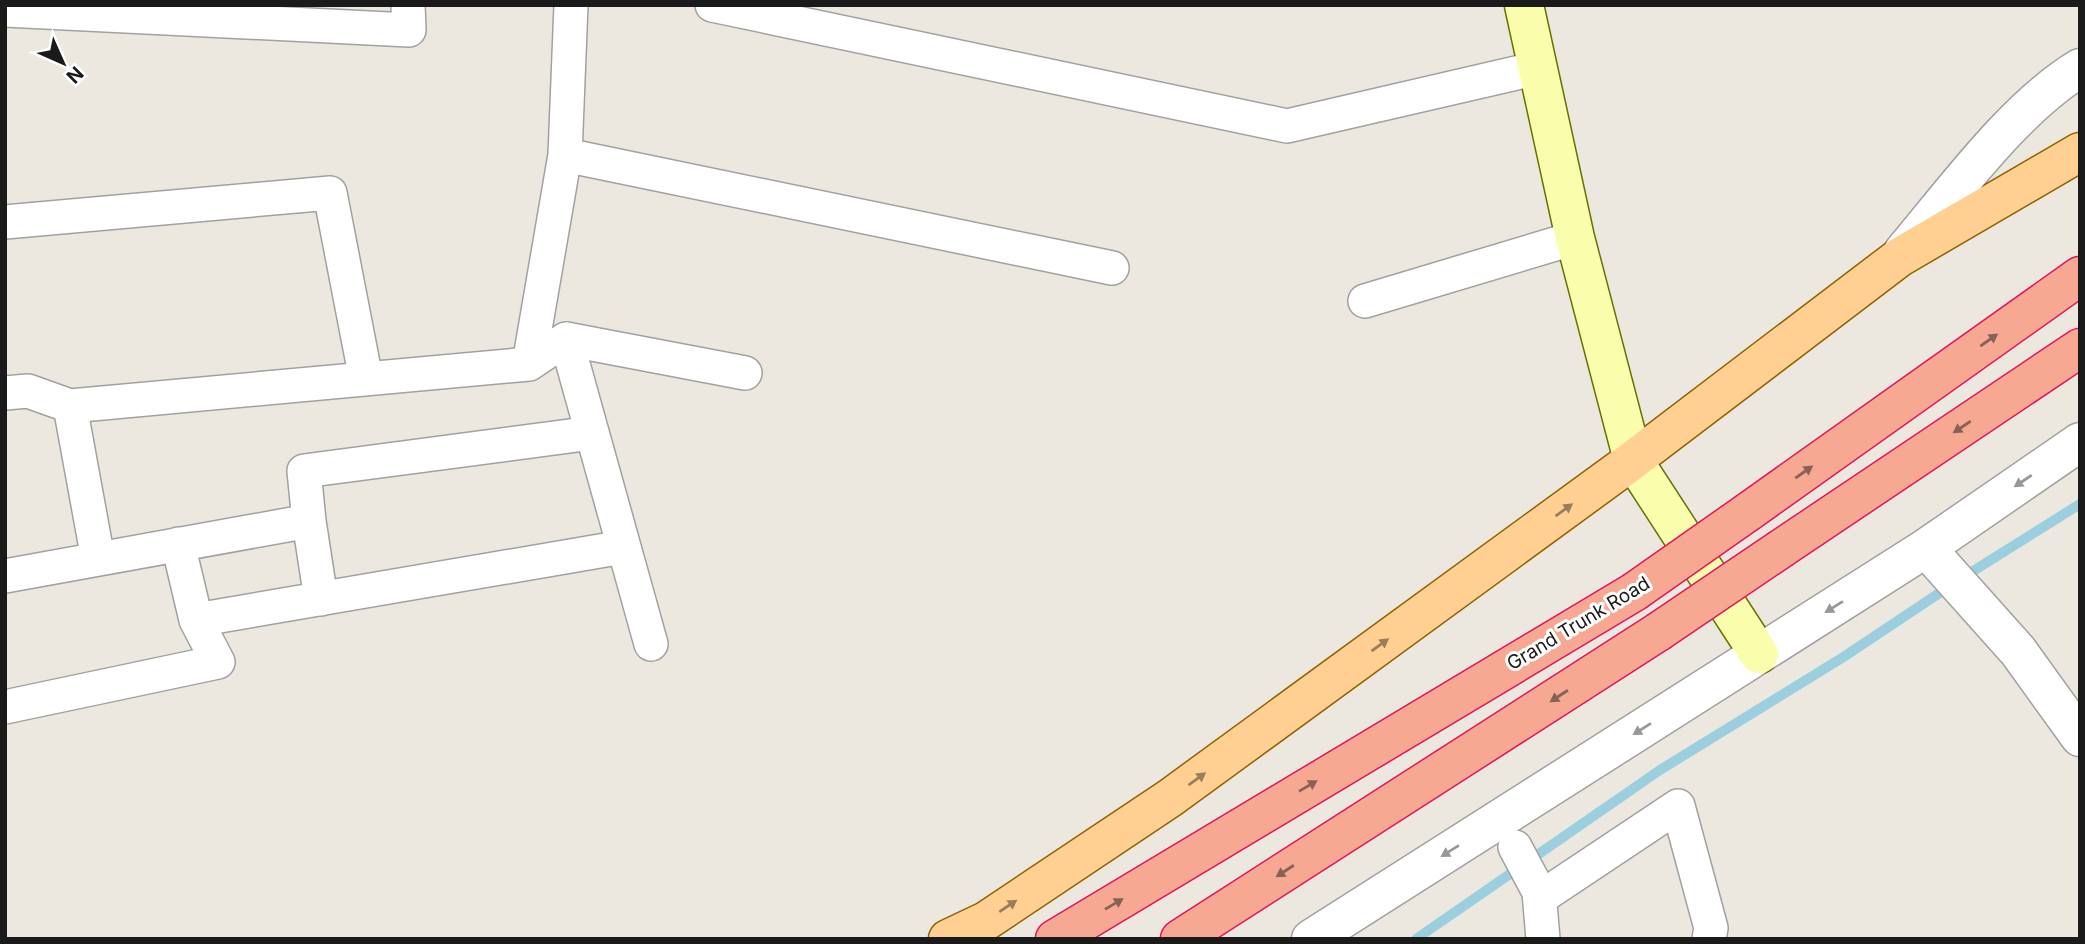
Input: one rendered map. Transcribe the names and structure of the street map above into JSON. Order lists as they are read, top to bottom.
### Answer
{
  "streets": {
    "highway": ["Grand Trunk Road"]
  },
  "north": "bottom right"
}
